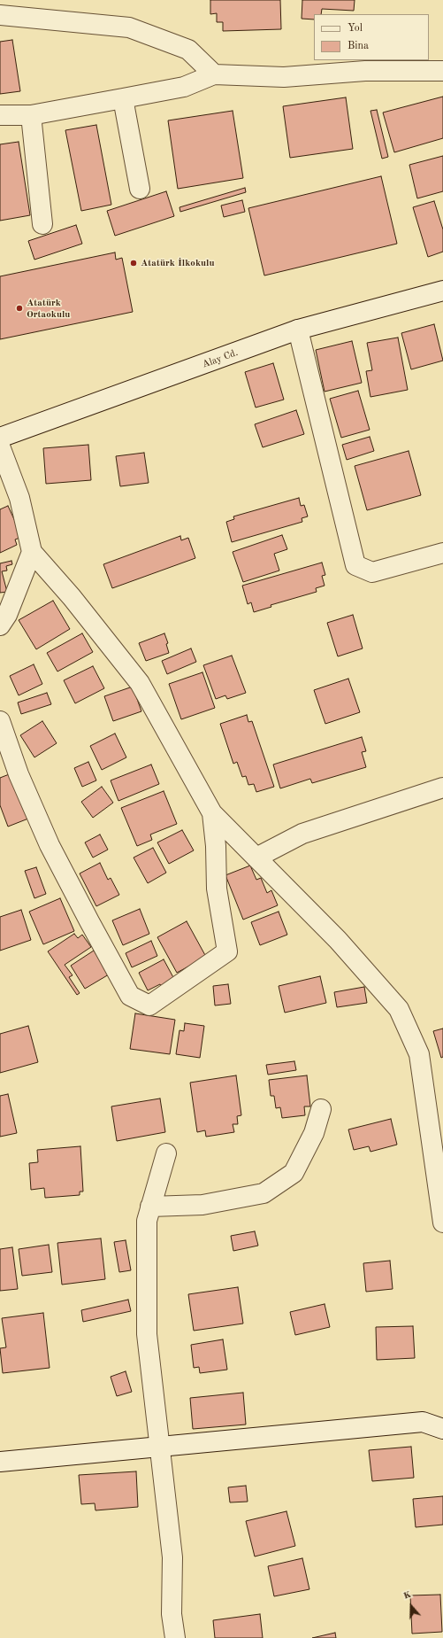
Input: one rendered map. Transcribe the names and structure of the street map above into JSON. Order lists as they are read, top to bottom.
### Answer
{
  "streets": {
    "street": ["Alay Cd."]
  },
  "places": ["Atatürk İlkokulu", "Atatürk Ortaokulu"],
  "legend": ["Yol", "Bina"],
  "north": "top"
}
